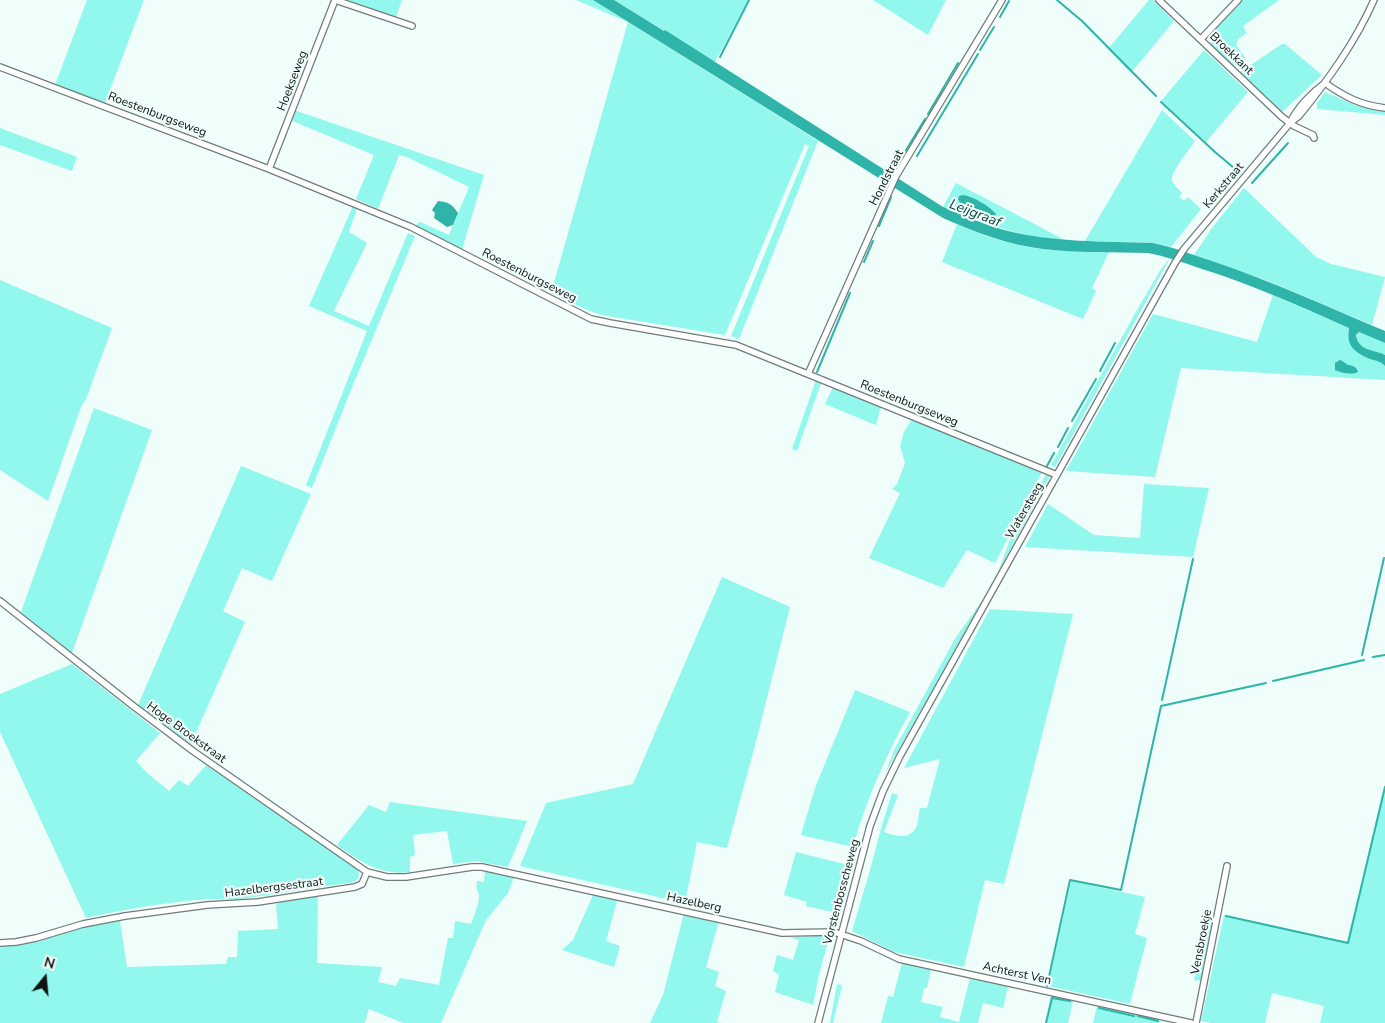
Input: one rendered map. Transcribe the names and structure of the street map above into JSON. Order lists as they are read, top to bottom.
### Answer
{
  "streets": {
    "street": [
      "Broekkant",
      "Hoekseweg",
      "Roestenburgseweg",
      "Hondstraat",
      "Kerkstraat",
      "Watersteeg",
      "Hoge Broekstraat",
      "Hazelbergsestraat",
      "Vorstenbosscheweg",
      "Hazelberg",
      "Vensbroekje",
      "Achterst Ven"
    ]
  },
  "crossings": [
    ["Broekkant", "Kerkstraat"],
    ["Hoekseweg", "Roestenburgseweg"],
    ["Roestenburgseweg", "Hondstraat"],
    ["Roestenburgseweg", "Watersteeg"],
    ["Kerkstraat", "Watersteeg"],
    ["Watersteeg", "Vorstenbosscheweg"],
    ["Hoge Broekstraat", "Hazelbergsestraat"],
    ["Hoge Broekstraat", "Hazelberg"],
    ["Hazelbergsestraat", "Hazelberg"],
    ["Vorstenbosscheweg", "Hazelberg"],
    ["Vorstenbosscheweg", "Achterst Ven"],
    ["Hazelberg", "Achterst Ven"]
  ],
  "water": ["Leijgraaf"],
  "north": "top"
}
